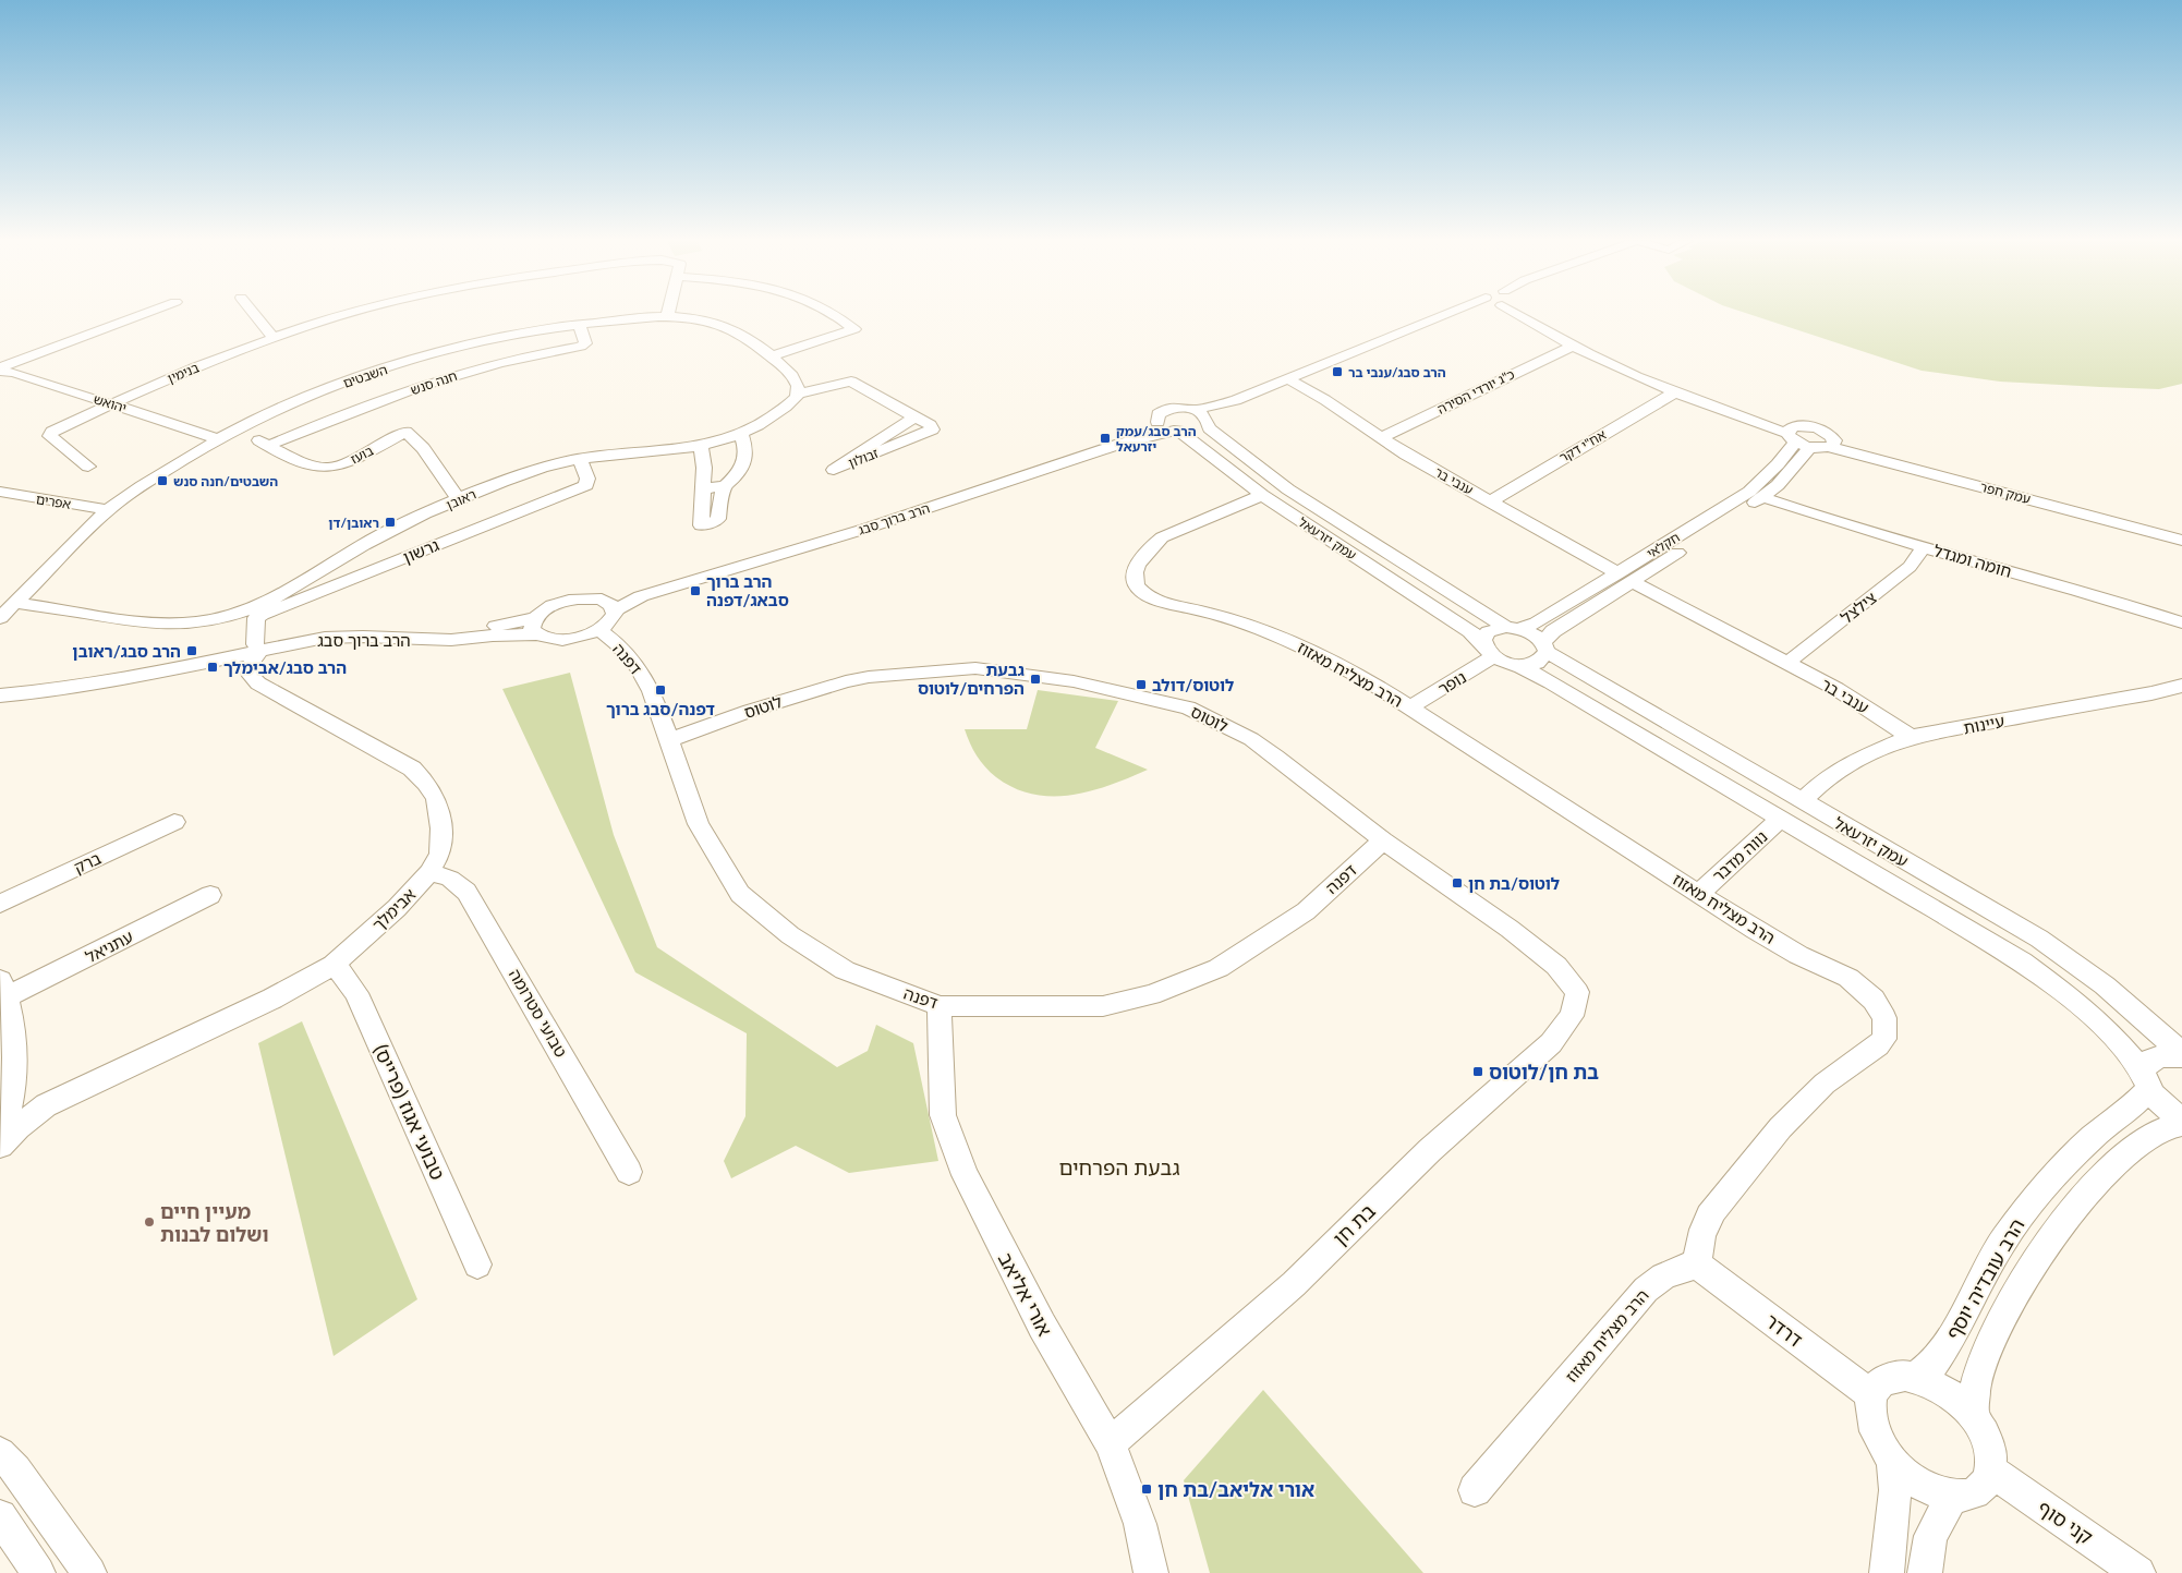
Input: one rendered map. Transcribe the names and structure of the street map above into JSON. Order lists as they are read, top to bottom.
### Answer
{
  "streets": {
    "street": [
      "בנימין",
      "השבטים",
      "חנה סנש",
      "כ\"ג יורדי הסירה",
      "יהואש",
      "אח\"י דקר",
      "בועז",
      "זבולון",
      "ענבי בר",
      "עמק חפר",
      "ראובן",
      "אפרים",
      "הרב ברוך סבג",
      "עמק יזרעאל",
      "חקלאי",
      "גרשון",
      "חומה ומגדל",
      "צילצל",
      "דפנה",
      "הרב מצליח מאזוז",
      "נופר",
      "לוטוס",
      "עיינות",
      "נווה מדבר",
      "ברק",
      "אבימלך",
      "עתניאל",
      "טבועי סטרומה",
      "טבועי אגוז (פרייס)",
      "בת חן",
      "הרב עובדיה יוסף",
      "אורי אליאב",
      "דרדר",
      "קני סוף"
    ]
  },
  "crossings": [
    ["בנימין", "יהואש"],
    ["השבטים", "חנה סנש"],
    ["השבטים", "יהואש"],
    ["השבטים", "בועז"],
    ["השבטים", "ראובן"],
    ["השבטים", "אפרים"],
    ["חנה סנש", "בועז"],
    ["כ\"ג יורדי הסירה", "ענבי בר"],
    ["אח\"י דקר", "ענבי בר"],
    ["בועז", "ראובן"],
    ["זבולון", "ראובן"],
    ["ענבי בר", "חקלאי"],
    ["ענבי בר", "צילצל"],
    ["ענבי בר", "עיינות"],
    ["ראובן", "גרשון"],
    ["הרב ברוך סבג", "עמק יזרעאל"],
    ["הרב ברוך סבג", "גרשון"],
    ["הרב ברוך סבג", "דפנה"],
    ["הרב ברוך סבג", "אבימלך"],
    ["עמק יזרעאל", "חקלאי"],
    ["עמק יזרעאל", "הרב מצליח מאזוז"],
    ["עמק יזרעאל", "נופר"],
    ["עמק יזרעאל", "עיינות"],
    ["עמק יזרעאל", "נווה מדבר"],
    ["עמק יזרעאל", "הרב עובדיה יוסף"],
    ["חקלאי", "חומה ומגדל"],
    ["גרשון", "אבימלך"],
    ["חומה ומגדל", "צילצל"],
    ["דפנה", "לוטוס"],
    ["דפנה", "אורי אליאב"],
    ["הרב מצליח מאזוז", "נופר"],
    ["הרב מצליח מאזוז", "נווה מדבר"],
    ["הרב מצליח מאזוז", "דרדר"],
    ["לוטוס", "בת חן"],
    ["אבימלך", "טבועי סטרומה"],
    ["אבימלך", "טבועי אגוז (פרייס)"],
    ["בת חן", "אורי אליאב"],
    ["הרב עובדיה יוסף", "דרדר"],
    ["הרב עובדיה יוסף", "קני סוף"],
    ["דרדר", "קני סוף"]
  ],
  "districts": ["גבעת הפרחים"],
  "places": {
    "transit": [
      "הרב סבג/ענבי בר",
      "הרב סבג/עמק יזרעאל",
      "השבטים/חנה סנש",
      "ראובן/דן",
      "הרב ברוך סבאג/דפנה",
      "הרב סבג/ראובן",
      "הרב סבג/אבימלך",
      "גבעת הפרחים/לוטוס",
      "לוטוס/דולב",
      "דפנה/סבג ברוך",
      "לוטוס/בת חן",
      "בת חן/לוטוס",
      "אורי אליאב/בת חן"
    ],
    "other": ["מעיין חיים ושלום לבנות"]
  }
}
